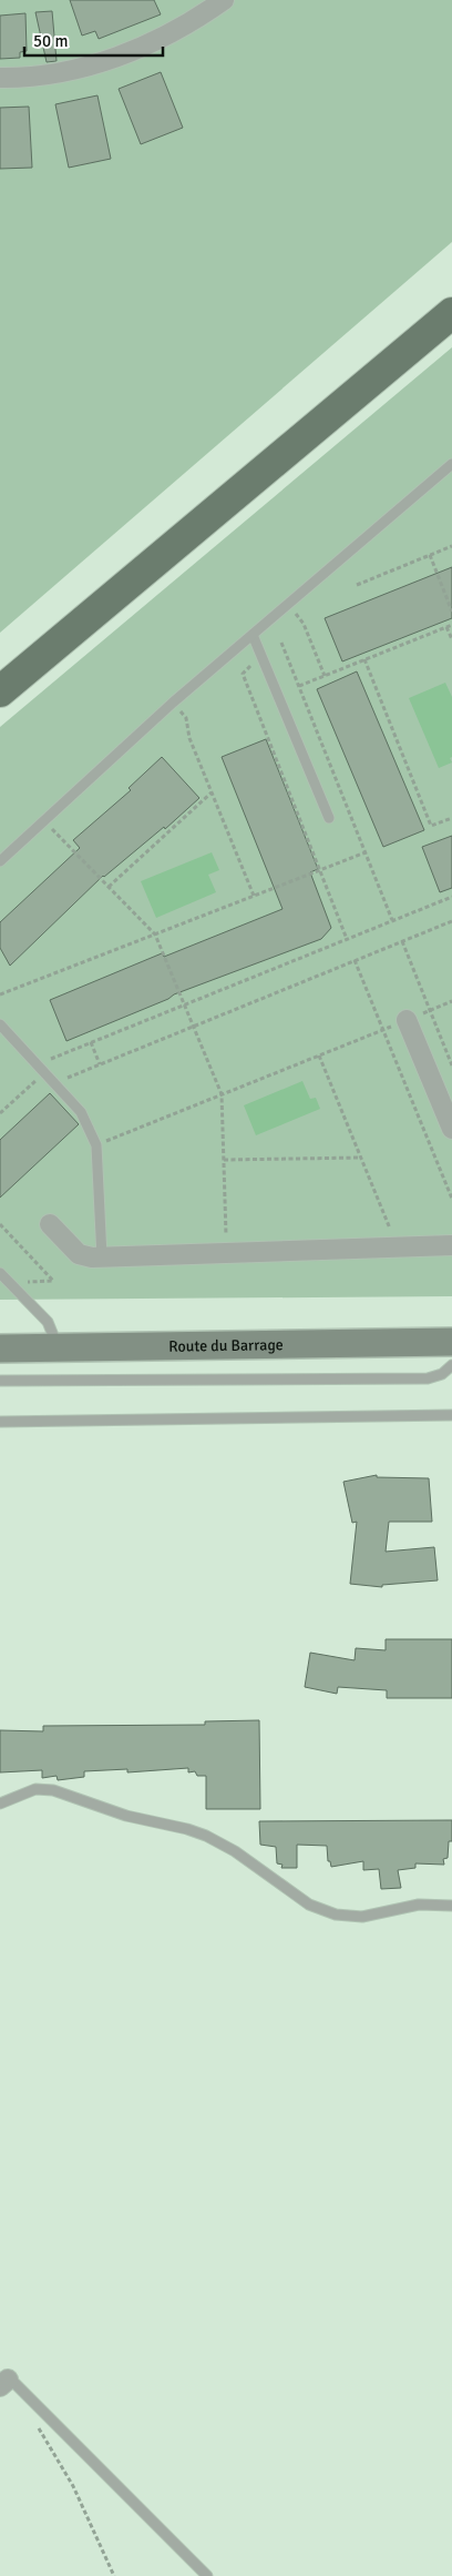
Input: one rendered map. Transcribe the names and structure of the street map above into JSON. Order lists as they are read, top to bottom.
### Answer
{
  "streets": {
    "main road": ["Route du Barrage"]
  },
  "scale_bar": "50 m"
}
